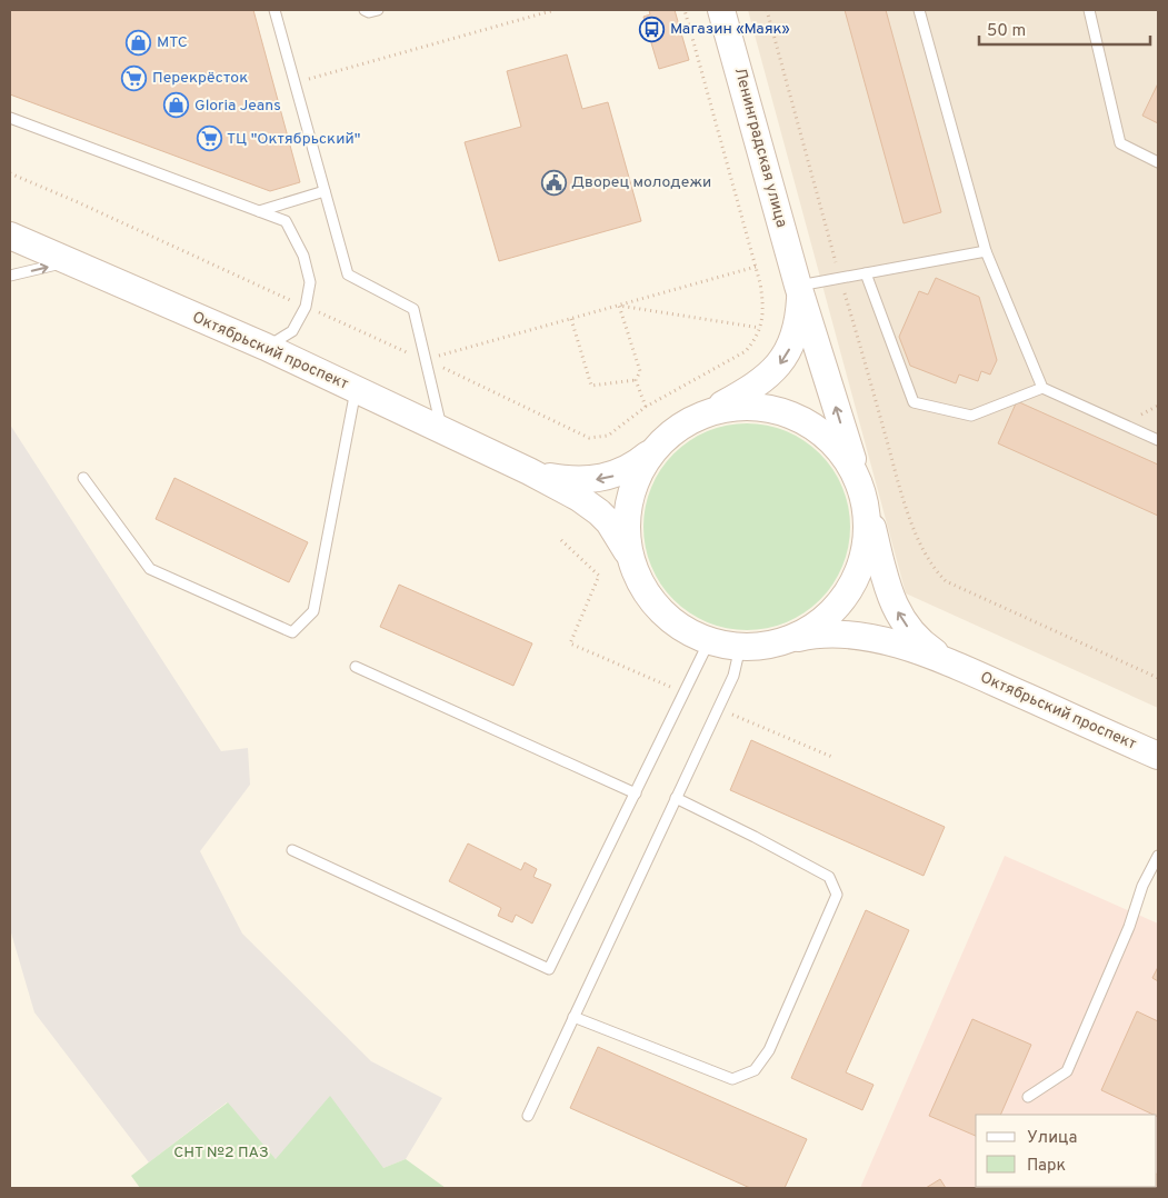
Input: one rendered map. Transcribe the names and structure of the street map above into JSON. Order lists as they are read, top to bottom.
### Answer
{
  "streets": {
    "main road": ["Ленинградская улица", "Октябрьский проспект"]
  },
  "crossings": [
    ["Ленинградская улица", "Октябрьский проспект"]
  ],
  "parks": ["СНТ №2 ПАЗ"],
  "places": {
    "bus stop": ["Магазин «Маяк»"],
    "shop": ["МТС", "Gloria Jeans"],
    "supermarket": ["Перекрёсток", "ТЦ \"Октябрьский\""],
    "public building": ["Дворец молодежи"]
  },
  "legend": ["Улица", "Парк"],
  "scale_bar": "50 m"
}
